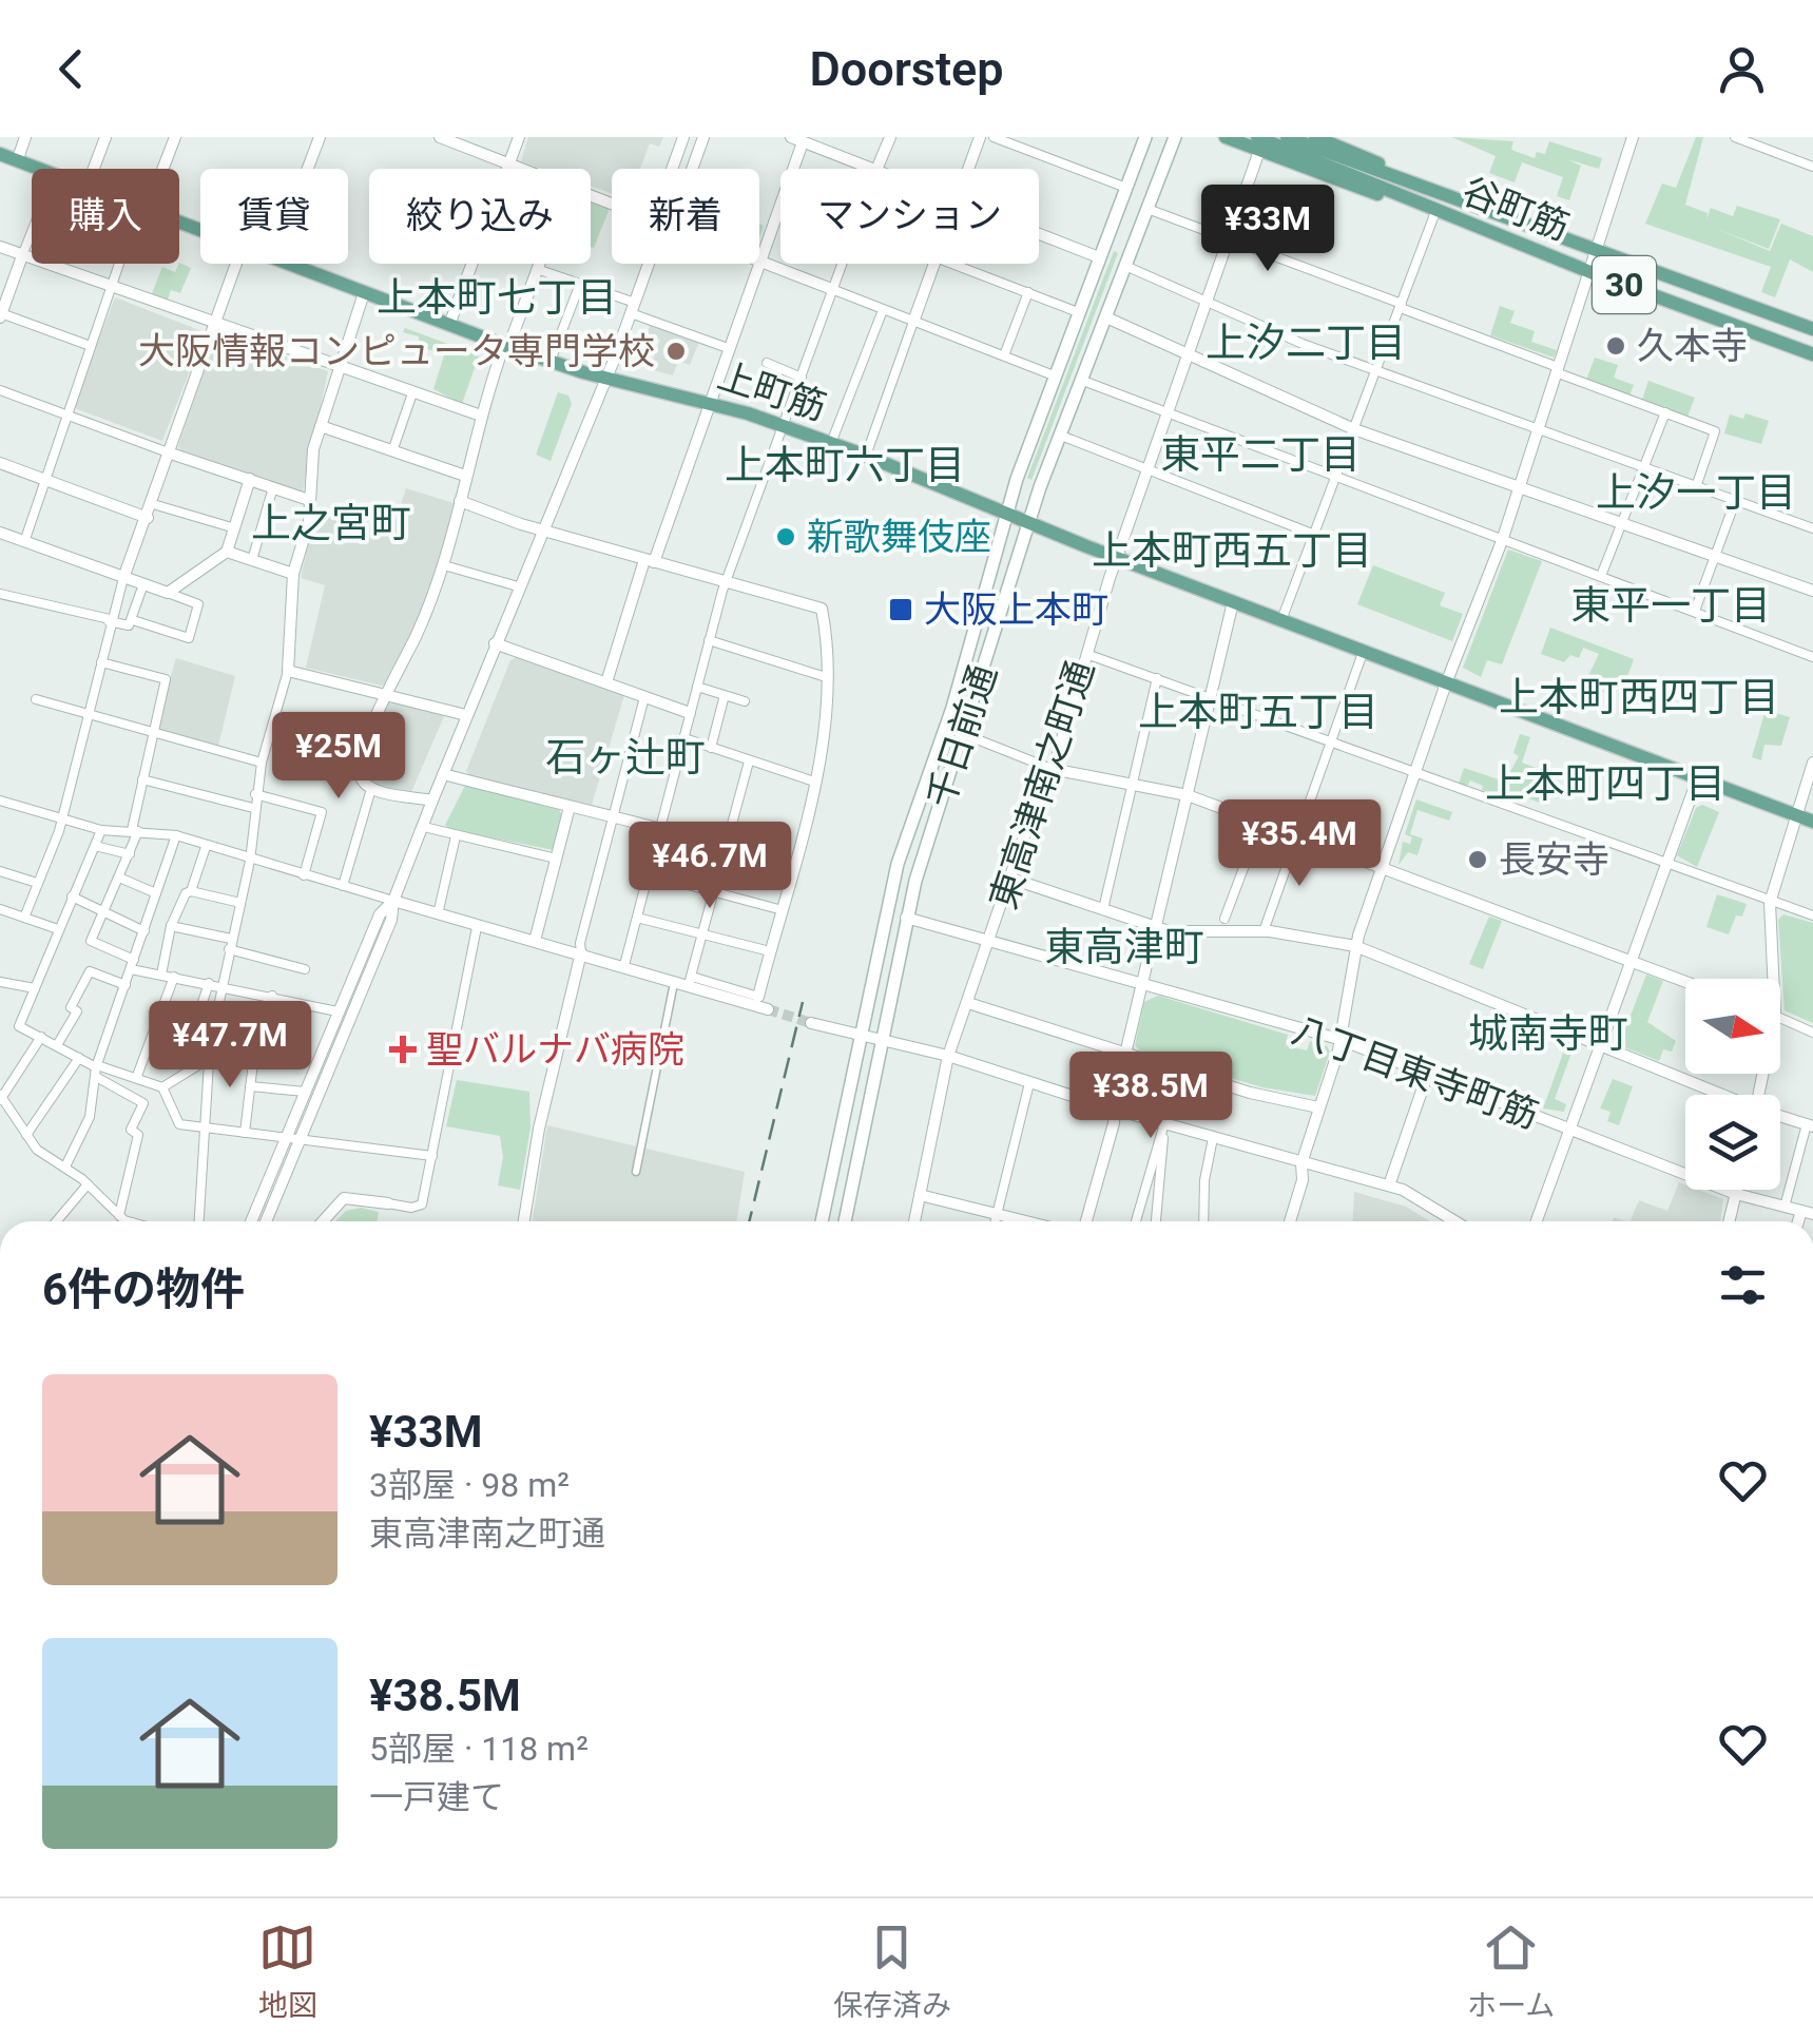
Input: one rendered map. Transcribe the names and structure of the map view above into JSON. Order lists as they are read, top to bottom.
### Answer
{
  "streets": {
    "main road": [
      "谷町筋",
      "30",
      "上町筋",
      "千日前通"
    ],
    "street": ["東高津南之町通", "八丁目東寺町筋"]
  },
  "crossings": [
    ["谷町筋", "30"],
    ["谷町筋", "東高津南之町通"],
    ["30", "東高津南之町通"],
    ["上町筋", "千日前通"],
    ["上町筋", "東高津南之町通"],
    ["千日前通", "八丁目東寺町筋"],
    ["東高津南之町通", "八丁目東寺町筋"]
  ],
  "districts": [
    "上本町七丁目",
    "上汐二丁目",
    "東平二丁目",
    "上本町六丁目",
    "上汐一丁目",
    "上之宮町",
    "上本町西五丁目",
    "東平一丁目",
    "上本町西四丁目",
    "上本町五丁目",
    "石ヶ辻町",
    "上本町四丁目",
    "東高津町",
    "城南寺町"
  ],
  "places": {
    "other": [
      "久本寺",
      "大阪情報コンピュータ専門学校",
      "新歌舞伎座",
      "長安寺"
    ],
    "transit": ["大阪上本町"],
    "health": ["聖バルナバ病院"]
  },
  "north": "right",
  "page": {
    "header": "Doorstep",
    "chip": [
      "購入",
      "賃貸",
      "絞り込み",
      "新着",
      "マンション"
    ],
    "price": [
      "¥33M",
      "¥25M",
      "¥35.4M",
      "¥46.7M",
      "¥47.7M",
      "¥38.5M"
    ],
    "heading": "6件の物件",
    "list": [
      {
        "name": "¥33M",
        "note": "3部屋 · 98 m² · 東高津南之町通"
      },
      {
        "name": "¥38.5M",
        "note": "5部屋 · 118 m² · 一戸建て"
      }
    ],
    "tabs": ["地図", "保存済み", "ホーム"]
  }
}
